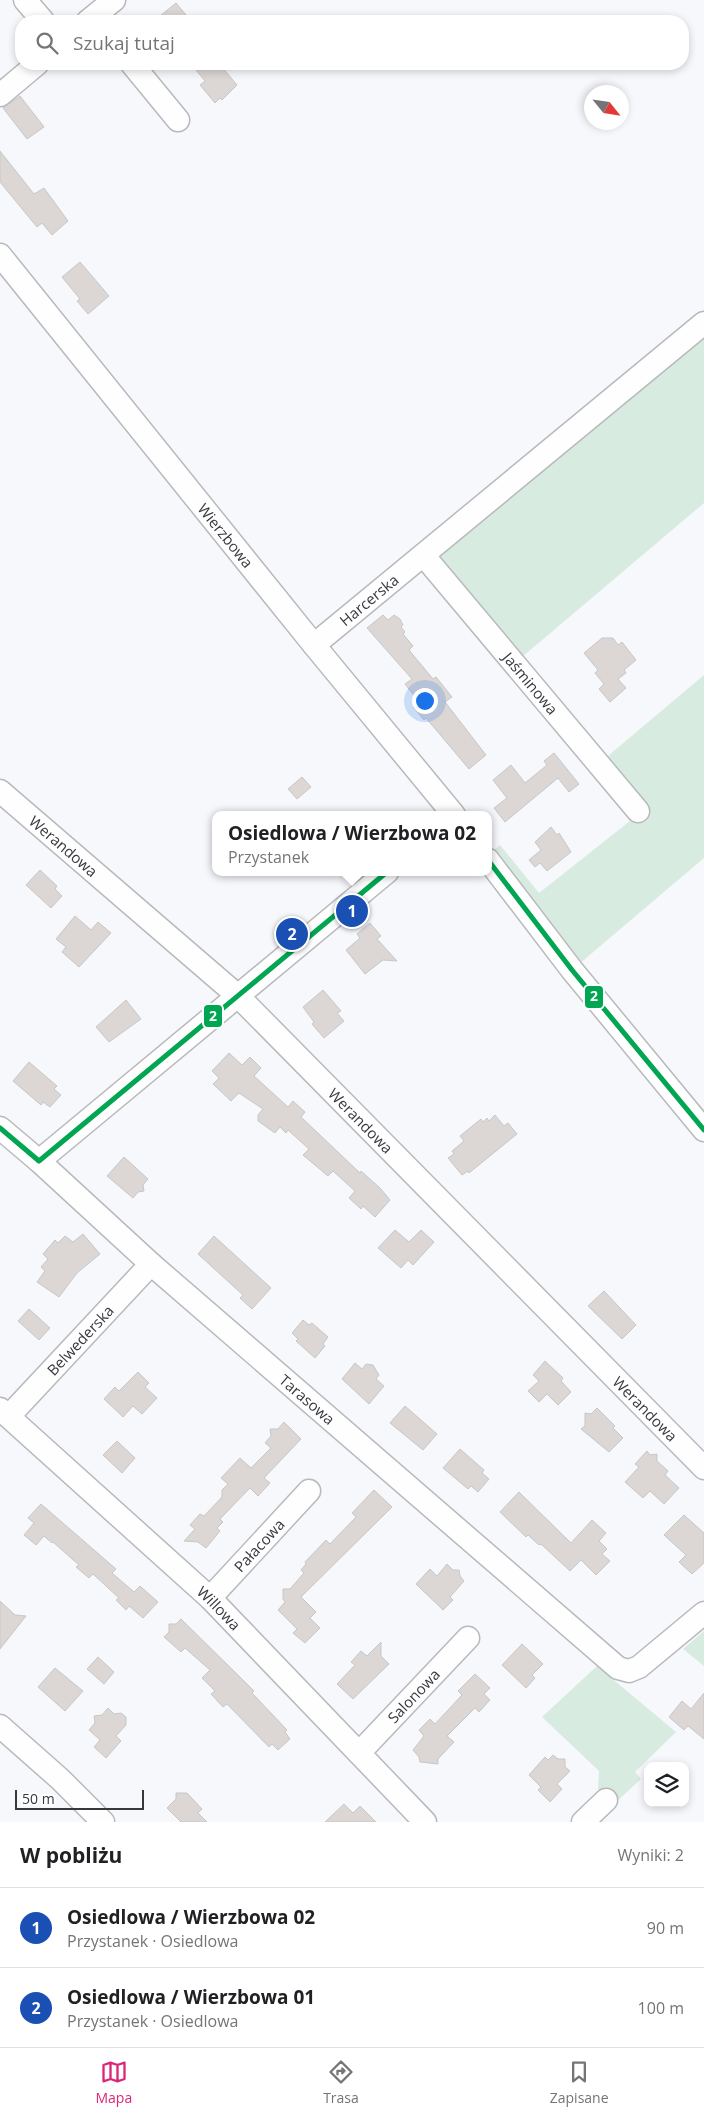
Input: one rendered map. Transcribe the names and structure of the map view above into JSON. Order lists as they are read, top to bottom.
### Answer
{
  "streets": {
    "street": [
      "Wierzbowa",
      "Harcerska",
      "Jaśminowa",
      "Werandowa",
      "Belwederska",
      "Tarasowa",
      "Pałacowa",
      "Willowa",
      "Salonowa"
    ]
  },
  "crossings": [
    ["Wierzbowa", "Harcerska"],
    ["Harcerska", "Jaśminowa"],
    ["Belwederska", "Tarasowa"],
    ["Belwederska", "Willowa"],
    ["Pałacowa", "Willowa"],
    ["Willowa", "Salonowa"]
  ],
  "lines": ["transit line 2"],
  "scale_bar": "50 m",
  "north": "bottom right",
  "page": {
    "search": "Szukaj tutaj",
    "popup": ["Osiedlowa / Wierzbowa 02", "Przystanek"],
    "pins": ["1", "2"],
    "scale": "50 m",
    "heading": ["W pobliżu", "Wyniki: 2"],
    "list": [
      {
        "mark": "1",
        "name": "Osiedlowa / Wierzbowa 02",
        "note": "Przystanek · Osiedlowa",
        "value": "90 m"
      },
      {
        "mark": "2",
        "name": "Osiedlowa / Wierzbowa 01",
        "note": "Przystanek · Osiedlowa",
        "value": "100 m"
      }
    ],
    "nav": ["Mapa", "Trasa", "Zapisane"]
  }
}
